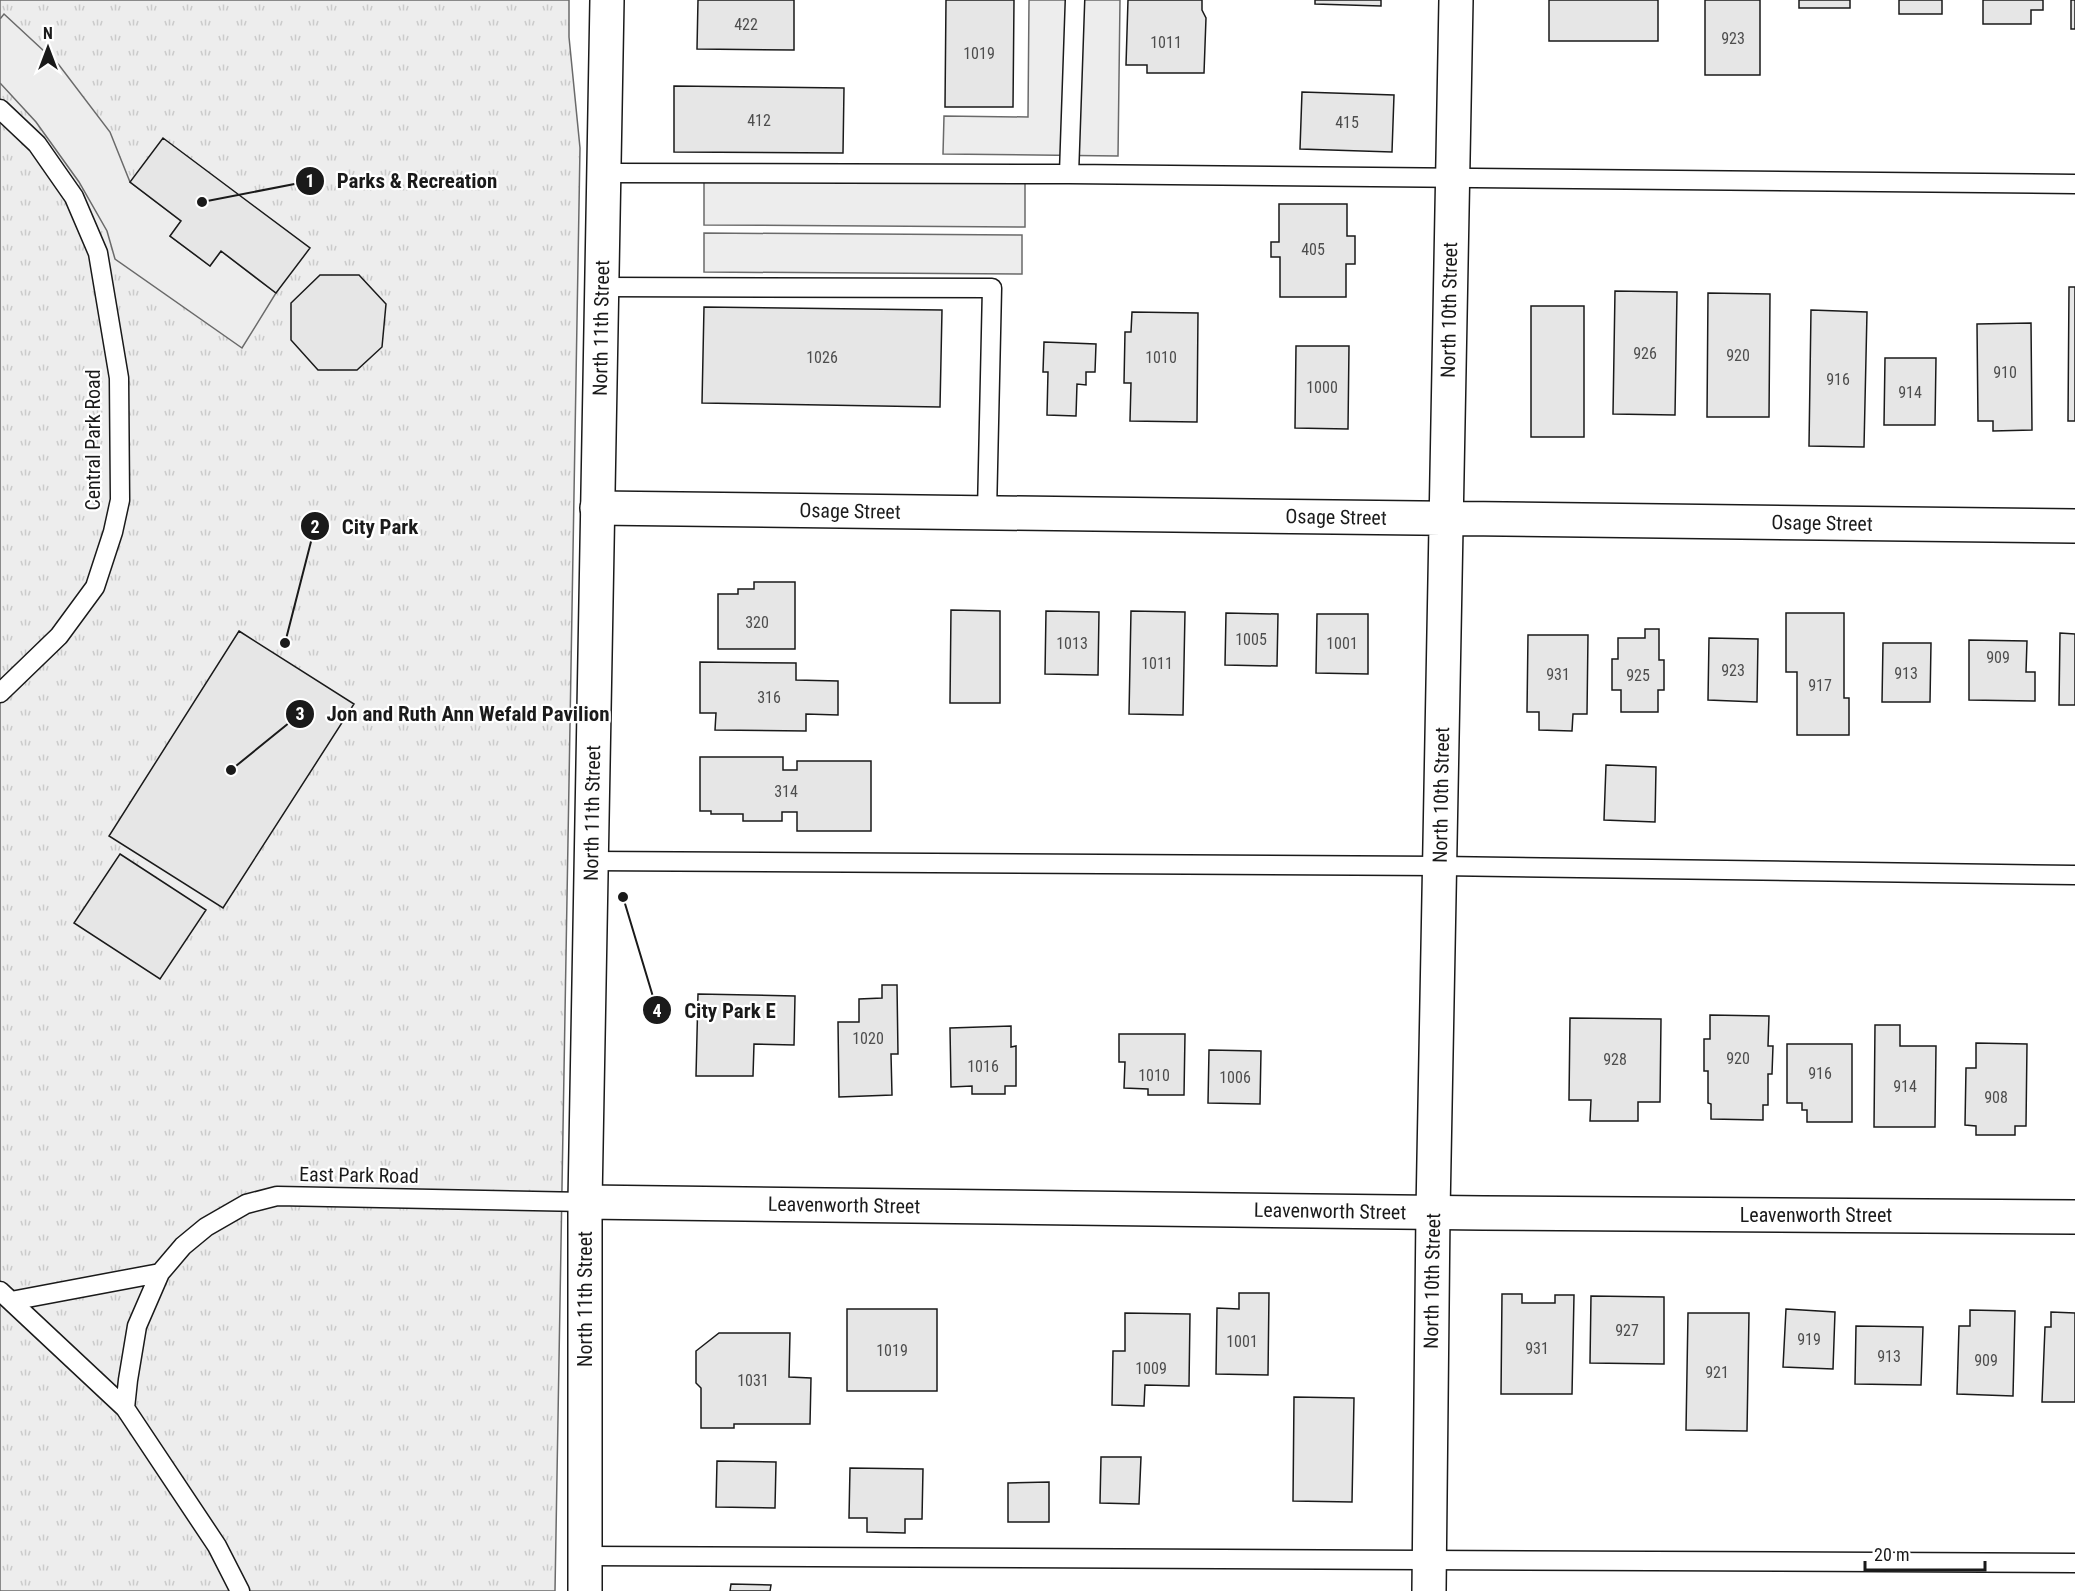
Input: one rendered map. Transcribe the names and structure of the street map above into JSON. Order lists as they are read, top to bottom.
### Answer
{
  "streets": {
    "street": [
      "North 10th Street",
      "North 11th Street",
      "Osage Street",
      "Leavenworth Street"
    ],
    "lane": ["Central Park Road", "East Park Road"]
  },
  "crossings": [
    ["North 10th Street", "Osage Street"],
    ["North 10th Street", "Leavenworth Street"],
    ["North 11th Street", "Osage Street"],
    ["North 11th Street", "East Park Road"],
    ["North 11th Street", "Leavenworth Street"],
    ["East Park Road", "Leavenworth Street"]
  ],
  "places": [
    "Parks & Recreation",
    "City Park",
    "Jon and Ruth Ann Wefald Pavilion",
    "City Park E"
  ],
  "house_numbers": [
    "422",
    "923",
    "1011",
    "1019",
    "412",
    "415",
    "405",
    "926",
    "920",
    "1026",
    "1010",
    "910",
    "916",
    "1000",
    "914",
    "320",
    "1005",
    "1013",
    "1001",
    "909",
    "1011",
    "923",
    "913",
    "931",
    "925",
    "917",
    "316",
    "314",
    "1020",
    "920",
    "928",
    "1016",
    "916",
    "1010",
    "1006",
    "914",
    "908",
    "927",
    "919",
    "1001",
    "931",
    "1019",
    "913",
    "909",
    "1009",
    "921",
    "1031"
  ],
  "scale_bar": "20 m",
  "north": "top"
}
